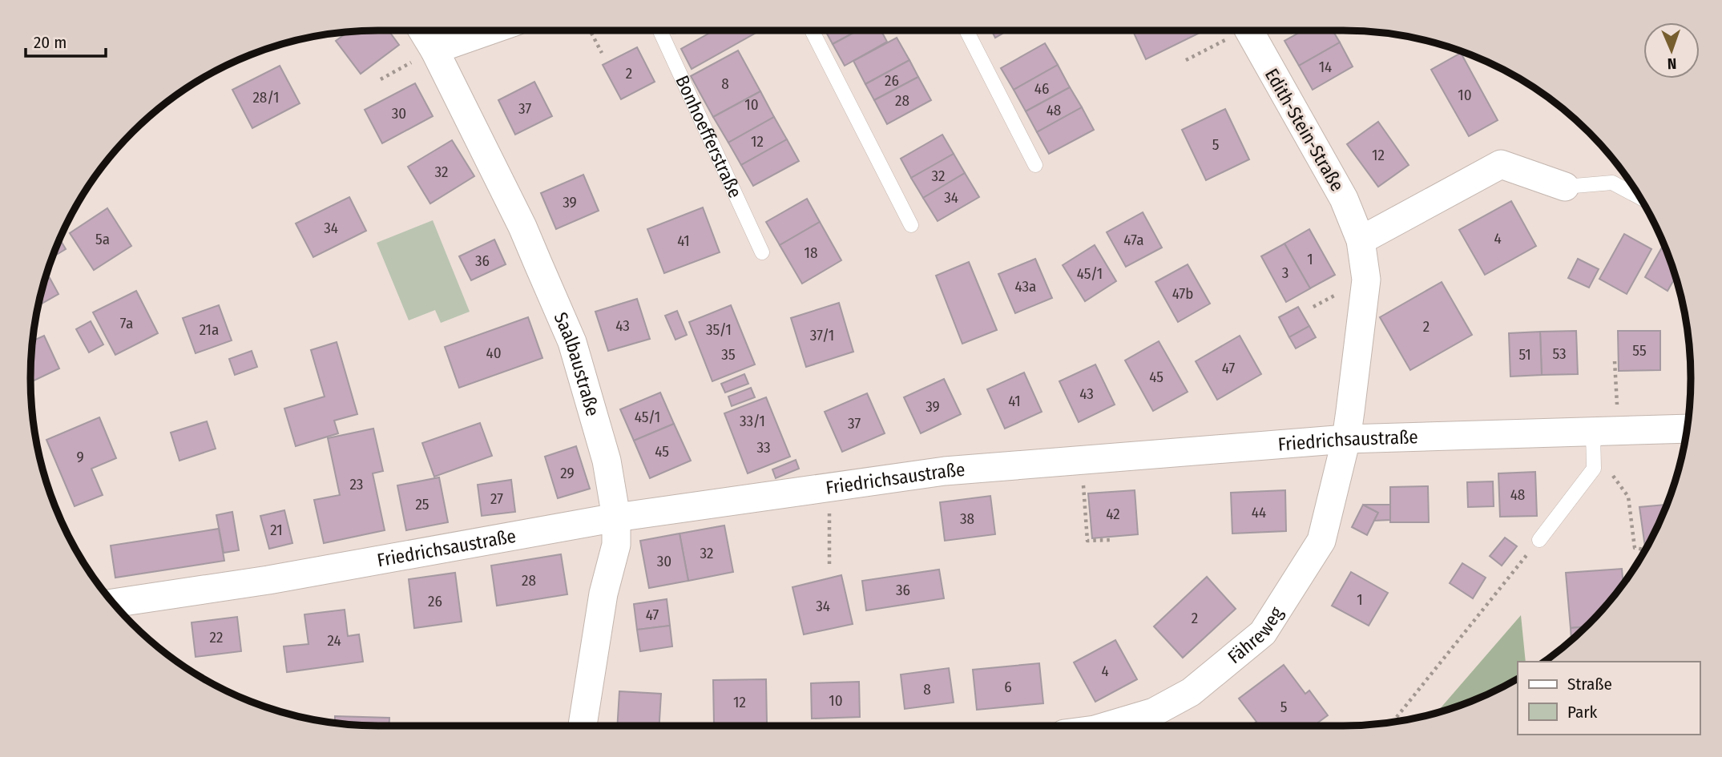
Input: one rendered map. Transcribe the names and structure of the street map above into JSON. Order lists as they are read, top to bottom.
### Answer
{
  "streets": {
    "street": [
      "Edith-Stein-Straße",
      "Saalbaustraße",
      "Friedrichsaustraße",
      "Fähreweg"
    ],
    "lane": ["Bonhoefferstraße"]
  },
  "crossings": [
    ["Edith-Stein-Straße", "Friedrichsaustraße"],
    ["Edith-Stein-Straße", "Fähreweg"],
    ["Saalbaustraße", "Friedrichsaustraße"],
    ["Friedrichsaustraße", "Fähreweg"]
  ],
  "house_numbers": [
    "14",
    "2",
    "26",
    "8",
    "46",
    "10",
    "28/1",
    "28",
    "10",
    "37",
    "48",
    "30",
    "12",
    "5",
    "12",
    "32",
    "32",
    "34",
    "39",
    "34",
    "4",
    "5a",
    "47a",
    "41",
    "18",
    "1",
    "36",
    "3",
    "45/1",
    "43a",
    "47b",
    "7a",
    "43",
    "2",
    "21a",
    "35/1",
    "37/1",
    "55",
    "40",
    "53",
    "35",
    "51",
    "47",
    "45",
    "43",
    "41",
    "39",
    "45/1",
    "33/1",
    "37",
    "33",
    "45",
    "9",
    "29",
    "23",
    "48",
    "27",
    "25",
    "44",
    "42",
    "38",
    "21",
    "32",
    "30",
    "28",
    "36",
    "1",
    "26",
    "34",
    "47",
    "2",
    "22",
    "24",
    "4",
    "6",
    "8",
    "10",
    "12",
    "5"
  ],
  "legend": ["Straße", "Park"],
  "scale_bar": "20 m",
  "north": "bottom"
}
